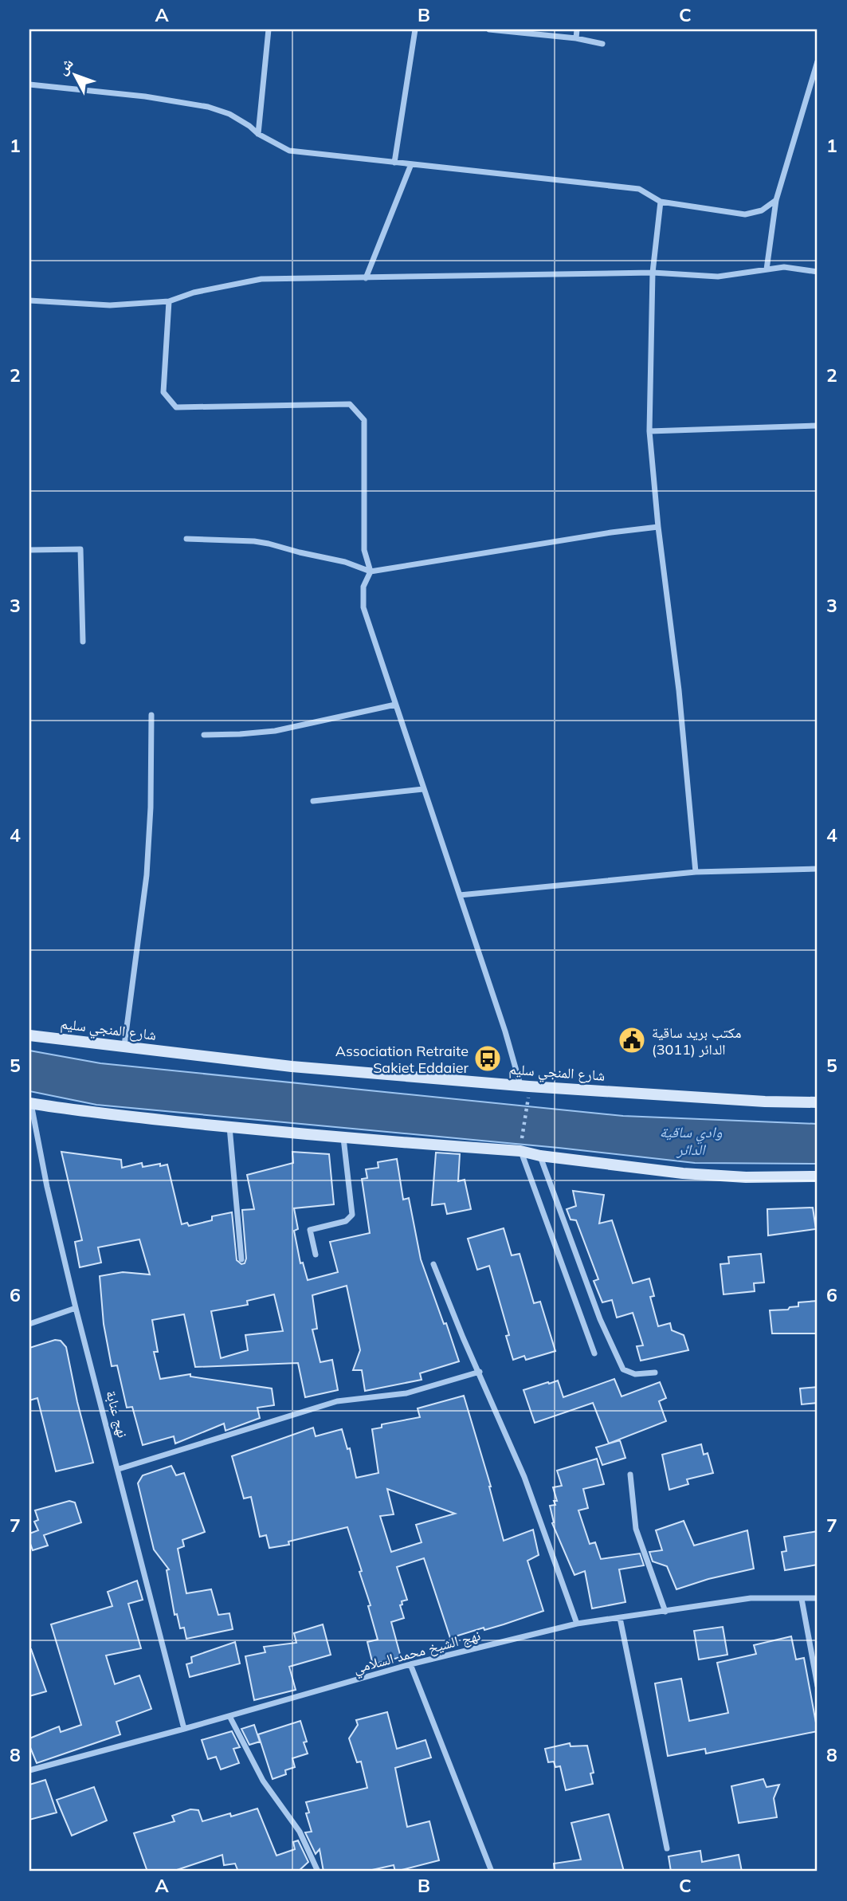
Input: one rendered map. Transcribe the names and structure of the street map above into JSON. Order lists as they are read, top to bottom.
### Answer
{
  "streets": {
    "main road": ["شارع المنجي سليم"],
    "street": ["نهج عنابة", "نهج الشيخ محمد السلامي"]
  },
  "crossings": [
    ["نهج عنابة", "نهج الشيخ محمد السلامي"]
  ],
  "water": ["وادي ساقية الدائر"],
  "places": {
    "public building": ["مكتب بريد ساقية الدائر (3011)"],
    "bus stop": ["Association Retraite Sakiet Eddaier"]
  },
  "north": "top left",
  "grid": {
    "columns": ["A", "B", "C"],
    "rows": [
      "1",
      "2",
      "3",
      "4",
      "5",
      "6",
      "7",
      "8"
    ]
  }
}
